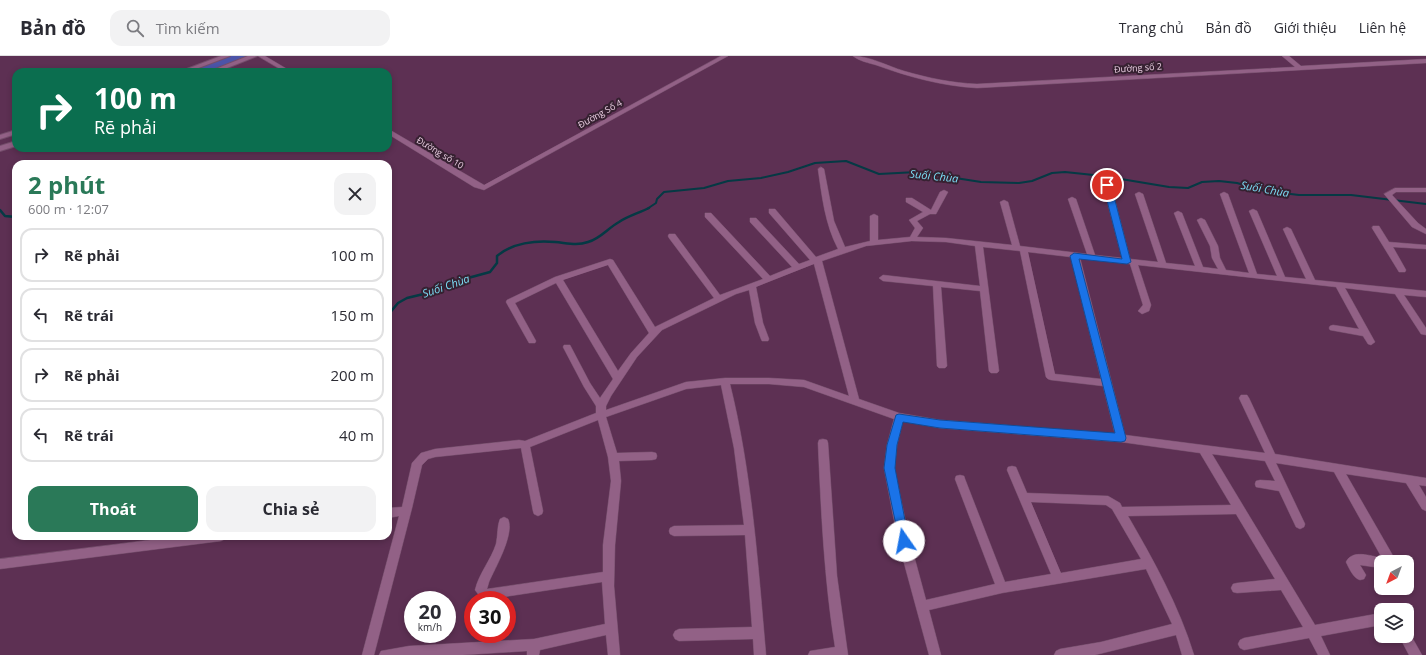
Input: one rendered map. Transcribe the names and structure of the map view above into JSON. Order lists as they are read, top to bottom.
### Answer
{
  "streets": {
    "street": ["Đường số 2", "Đường Số 4", "Đường số 10"]
  },
  "crossings": [
    ["Đường Số 4", "Đường số 10"]
  ],
  "water": ["Suối Chùa"],
  "north": "bottom left",
  "page": {
    "header": "Bản đồ",
    "search": "Tìm kiếm",
    "nav": [
      "Trang chủ",
      "Bản đồ",
      "Giới thiệu",
      "Liên hệ"
    ],
    "turn": ["100 m", "Rẽ phải"],
    "heading": ["2 phút", "600 m · 12:07"],
    "list": [
      {
        "name": "Rẽ phải",
        "value": "100 m"
      },
      {
        "name": "Rẽ trái",
        "value": "150 m"
      },
      {
        "name": "Rẽ phải",
        "value": "200 m"
      },
      {
        "name": "Rẽ trái",
        "value": "40 m"
      }
    ],
    "buttons": ["Thoát", "Chia sẻ"],
    "speed": "20 km/h",
    "limit": "30"
  }
}
